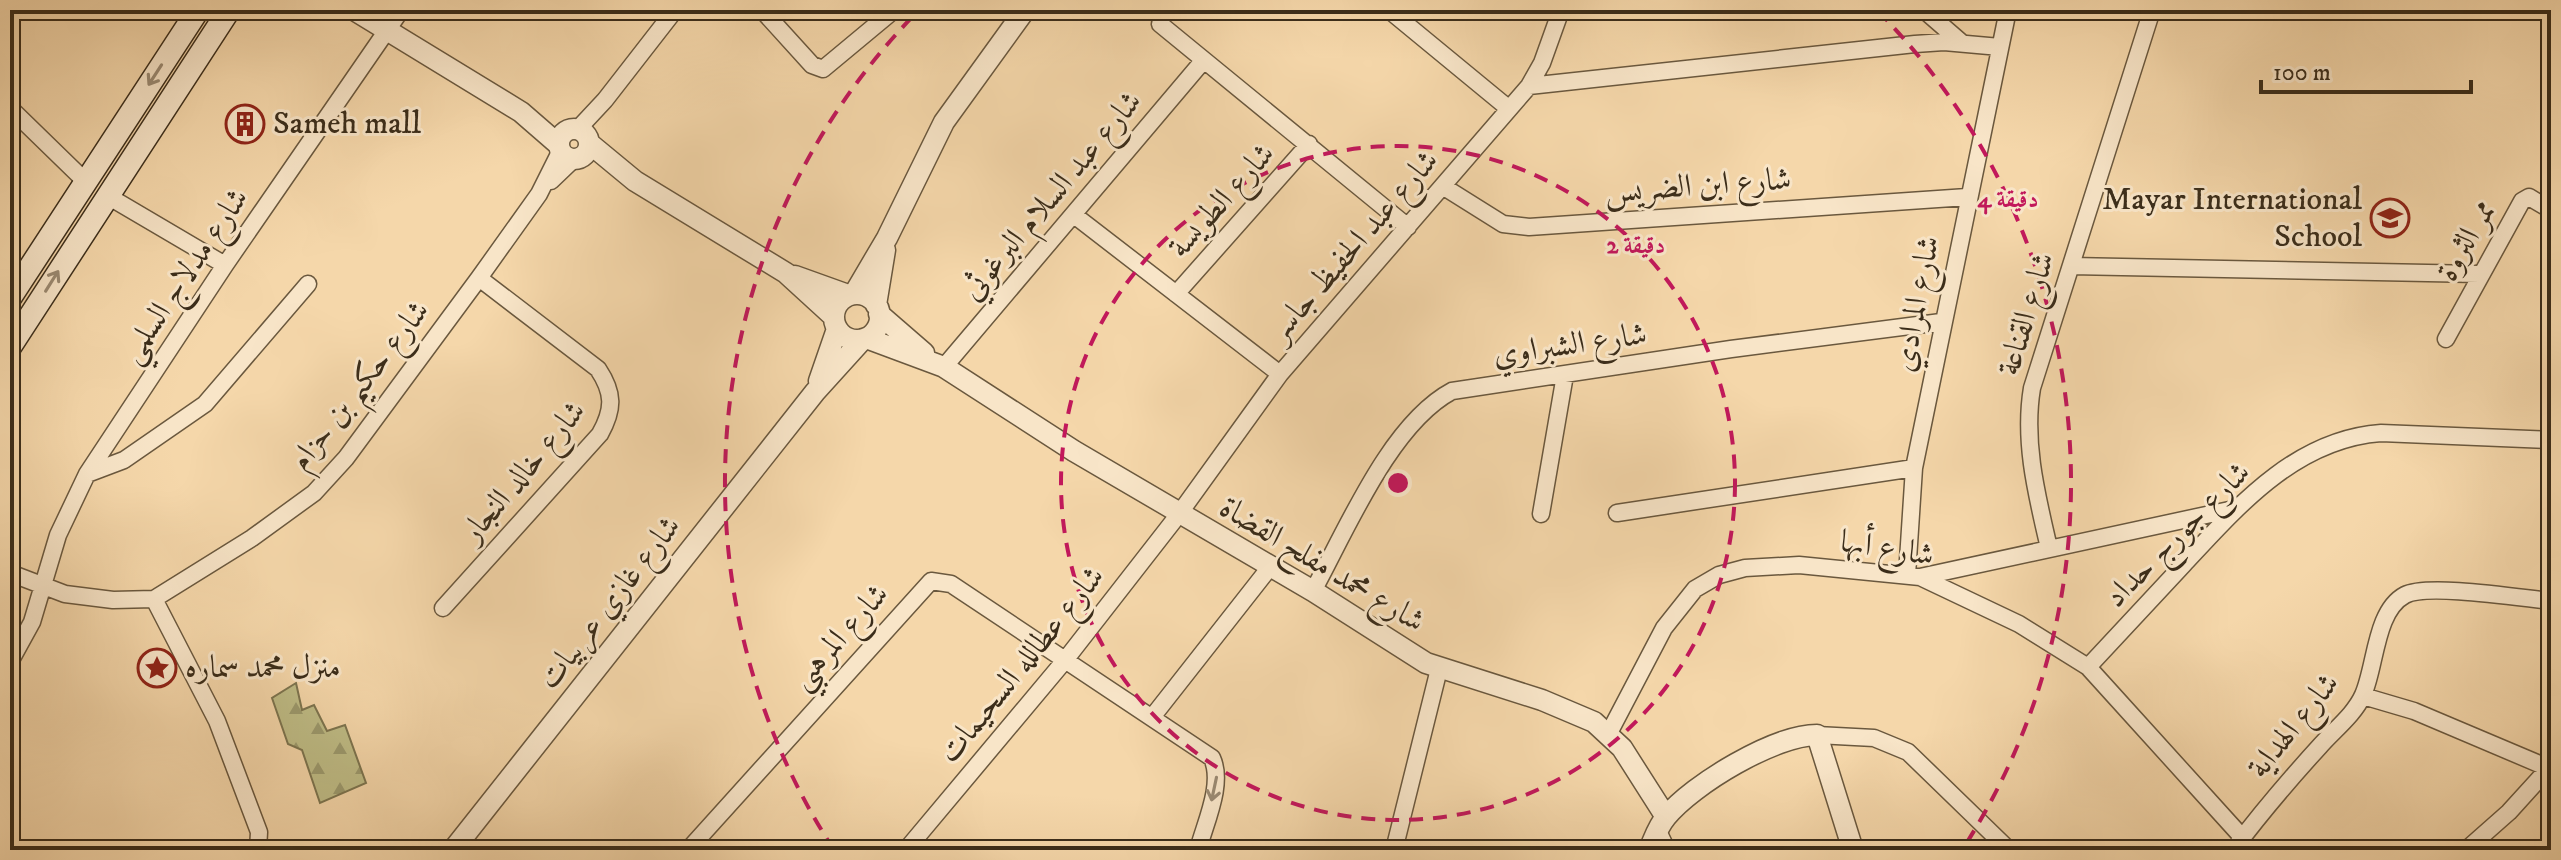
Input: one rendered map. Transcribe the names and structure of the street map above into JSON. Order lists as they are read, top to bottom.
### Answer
{
  "streets": {
    "street": [
      "شارع ابن الضريس",
      "شارع عبد السلام البرغوثي",
      "شارع الطويسة",
      "ممر الثروة",
      "شارع عبد الحفيظ جاسر",
      "شارع مدلاج السلمي",
      "شارع المرادي",
      "شارع القناعة",
      "شارع الشبراوي",
      "شارع حكيم بن حزام",
      "شارع خالد النجار",
      "شارع جورج حداد",
      "شارع أبها",
      "شارع محمد مفلح القضاة",
      "شارع غازي عربيات",
      "شارع المرهبي",
      "شارع عطالله السحيمات",
      "شارع الهداية"
    ]
  },
  "crossings": [
    ["شارع ابن الضريس", "شارع عبد الحفيظ جاسر"],
    ["شارع ابن الضريس", "شارع المرادي"],
    ["شارع عبد السلام البرغوثي", "شارع محمد مفلح القضاة"],
    ["شارع عبد الحفيظ جاسر", "شارع محمد مفلح القضاة"],
    ["شارع عبد الحفيظ جاسر", "شارع عطالله السحيمات"],
    ["شارع المرادي", "شارع الشبراوي"],
    ["شارع المرادي", "شارع أبها"],
    ["شارع الشبراوي", "شارع محمد مفلح القضاة"],
    ["شارع حكيم بن حزام", "شارع خالد النجار"],
    ["شارع جورج حداد", "شارع أبها"],
    ["شارع أبها", "شارع محمد مفلح القضاة"],
    ["شارع أبها", "شارع الهداية"],
    ["شارع محمد مفلح القضاة", "شارع غازي عربيات"],
    ["شارع محمد مفلح القضاة", "شارع عطالله السحيمات"],
    ["شارع المرهبي", "شارع عطالله السحيمات"]
  ],
  "places": {
    "building": ["Sameh mall"],
    "school or university": ["Mayar International School"],
    "place": ["منزل محمد سماره"]
  },
  "scale_bar": "100 m",
  "rings": ["4 دقيقة", "2 دقيقة"]
}
